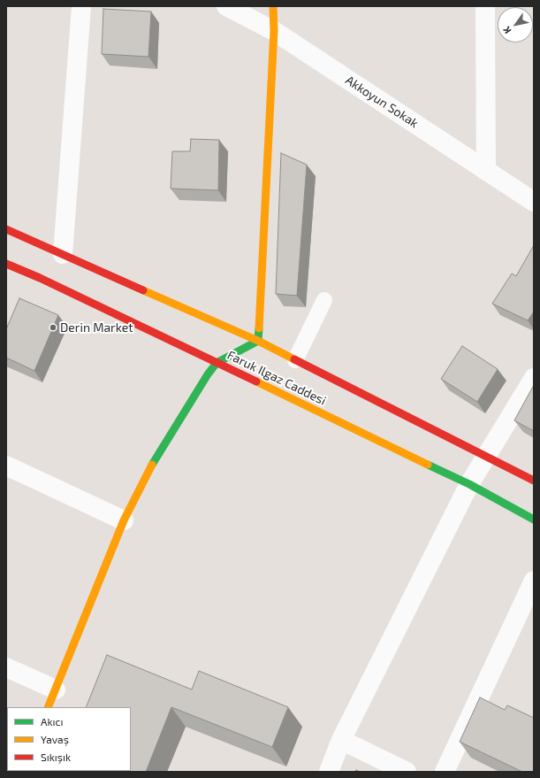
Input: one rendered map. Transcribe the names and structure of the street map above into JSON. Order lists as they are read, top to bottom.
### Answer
{
  "streets": {
    "street": ["Akkoyun Sokak", "Faruk Ilgaz Caddesi"]
  },
  "places": ["Derin Market"],
  "legend": ["Akıcı", "Yavaş", "Sıkışık"],
  "north": "bottom left"
}
